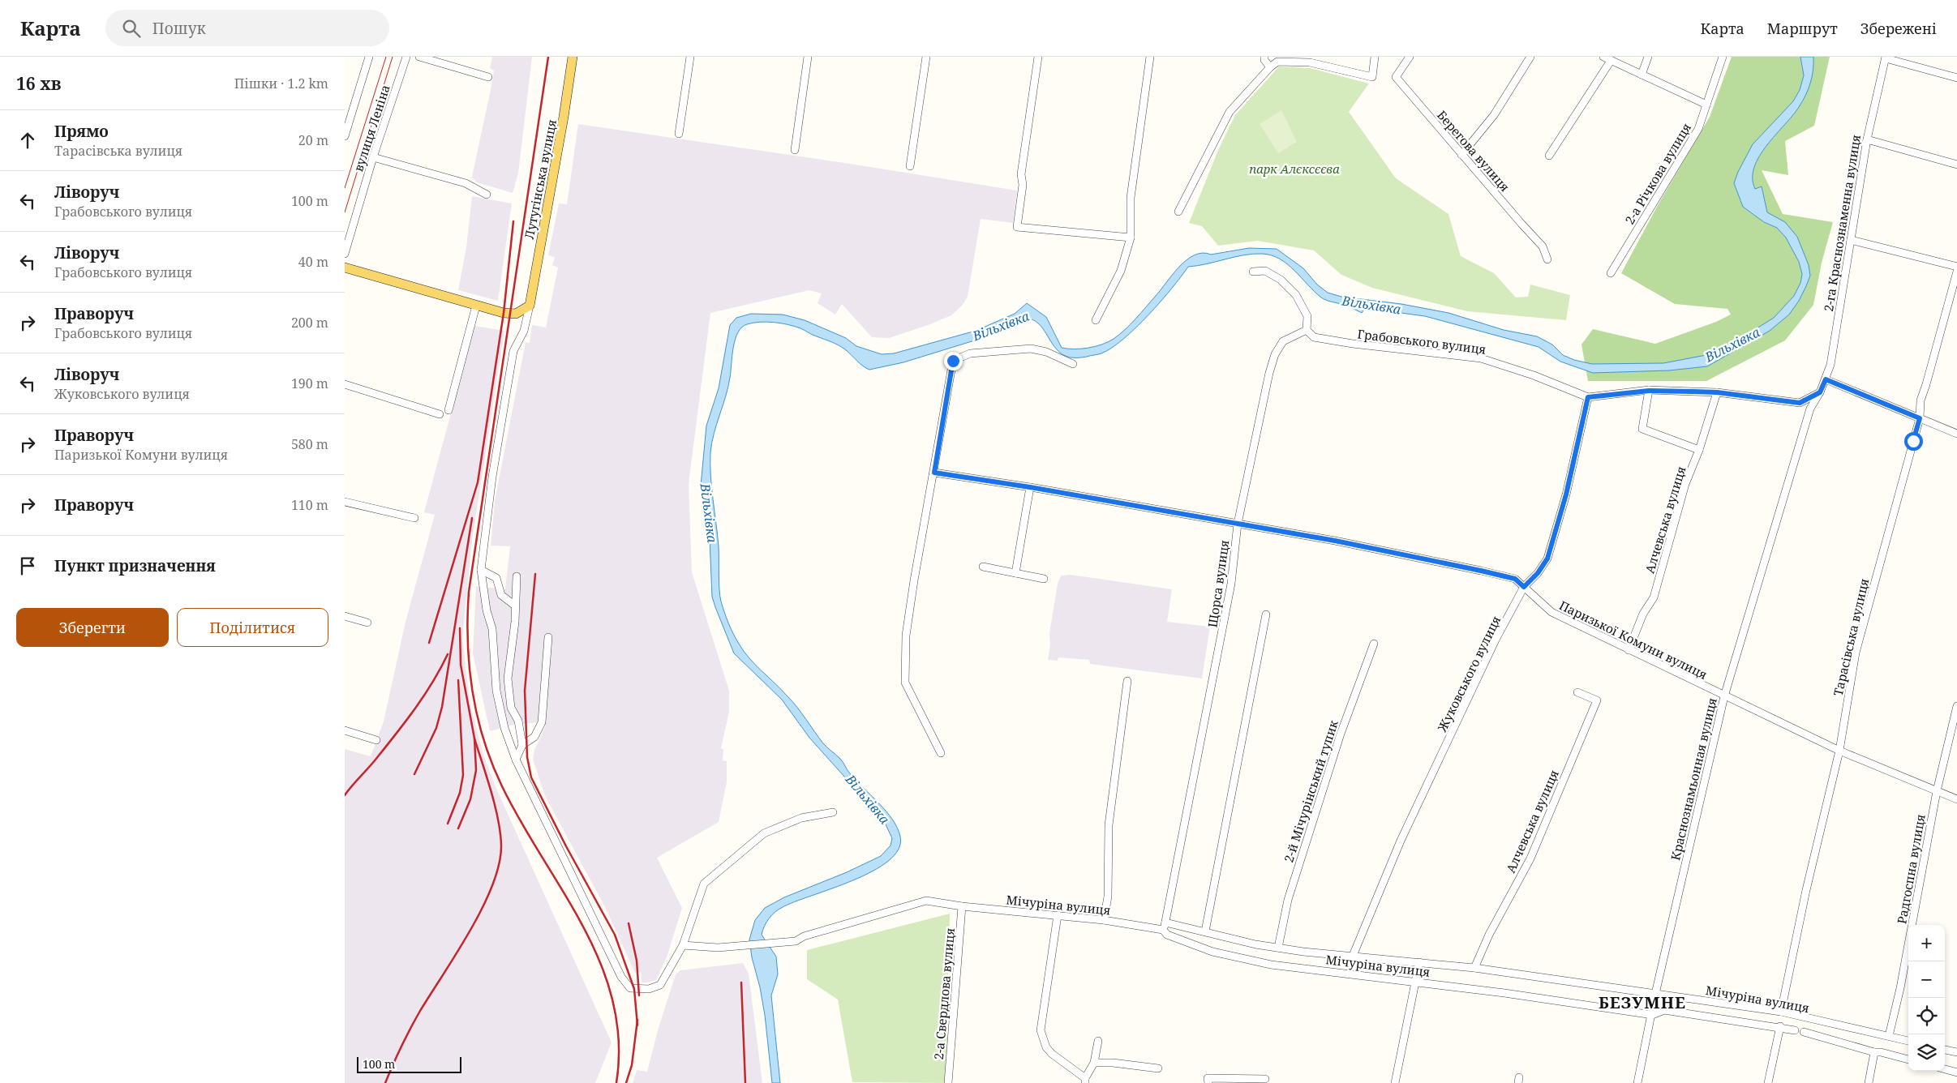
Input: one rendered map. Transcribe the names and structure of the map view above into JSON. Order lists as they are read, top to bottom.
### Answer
{
  "streets": {
    "main road": ["Лутугінська вулиця"],
    "street": [
      "вулиця Леніна",
      "Берегова вулиця",
      "2-а Річкова вулиця",
      "2-га Краснознаменна вулиця",
      "Грабовського вулиця",
      "Алчевська вулиця",
      "Щорса вулиця",
      "Тарасівська вулиця",
      "Паризької Комуни вулиця",
      "Жуковського вулиця",
      "Краснознамьонная вулиця",
      "2-й Мічурінський тупик",
      "Радгоспна вулиця",
      "Мічуріна вулиця",
      "2-а Свердлова вулиця"
    ]
  },
  "crossings": [
    ["2-га Краснознаменна вулиця", "Грабовського вулиця"],
    ["2-га Краснознаменна вулиця", "Краснознамьонная вулиця"],
    ["Грабовського вулиця", "Алчевська вулиця"],
    ["Грабовського вулиця", "Щорса вулиця"],
    ["Грабовського вулиця", "Жуковського вулиця"],
    ["Грабовського вулиця", "Краснознамьонная вулиця"],
    ["Алчевська вулиця", "Паризької Комуни вулиця"],
    ["Алчевська вулиця", "Мічуріна вулиця"],
    ["Щорса вулиця", "Паризької Комуни вулиця"],
    ["Щорса вулиця", "Мічуріна вулиця"],
    ["Тарасівська вулиця", "Паризької Комуни вулиця"],
    ["Тарасівська вулиця", "Мічуріна вулиця"],
    ["Паризької Комуни вулиця", "Жуковського вулиця"],
    ["Паризької Комуни вулиця", "Краснознамьонная вулиця"],
    ["Паризької Комуни вулиця", "Радгоспна вулиця"],
    ["Жуковського вулиця", "Мічуріна вулиця"],
    ["Краснознамьонная вулиця", "Мічуріна вулиця"],
    ["2-й Мічурінський тупик", "Мічуріна вулиця"],
    ["Радгоспна вулиця", "Мічуріна вулиця"],
    ["Мічуріна вулиця", "2-а Свердлова вулиця"]
  ],
  "districts": ["БЕЗУМНЕ"],
  "water": ["Вільхівка"],
  "parks": ["парк Алєксєєва"],
  "scale_bar": "100 m",
  "page": {
    "header": "Карта",
    "search": "Пошук",
    "nav": ["Карта", "Маршрут", "Збережені"],
    "heading": ["16 хв", "Пішки · 1.2 km"],
    "list": [
      ["Прямо", "Тарасівська вулиця", "20 m"],
      ["Ліворуч", "Грабовського вулиця", "100 m"],
      ["Ліворуч", "Грабовського вулиця", "40 m"],
      ["Праворуч", "Грабовського вулиця", "200 m"],
      ["Ліворуч", "Жуковського вулиця", "190 m"],
      ["Праворуч", "Паризької Комуни вулиця", "580 m"],
      ["Праворуч", "110 m"],
      "Пункт призначення"
    ],
    "buttons": ["Зберегти", "Поділитися"],
    "map_buttons": ["+", "−"],
    "scale": "100 m"
  }
}
